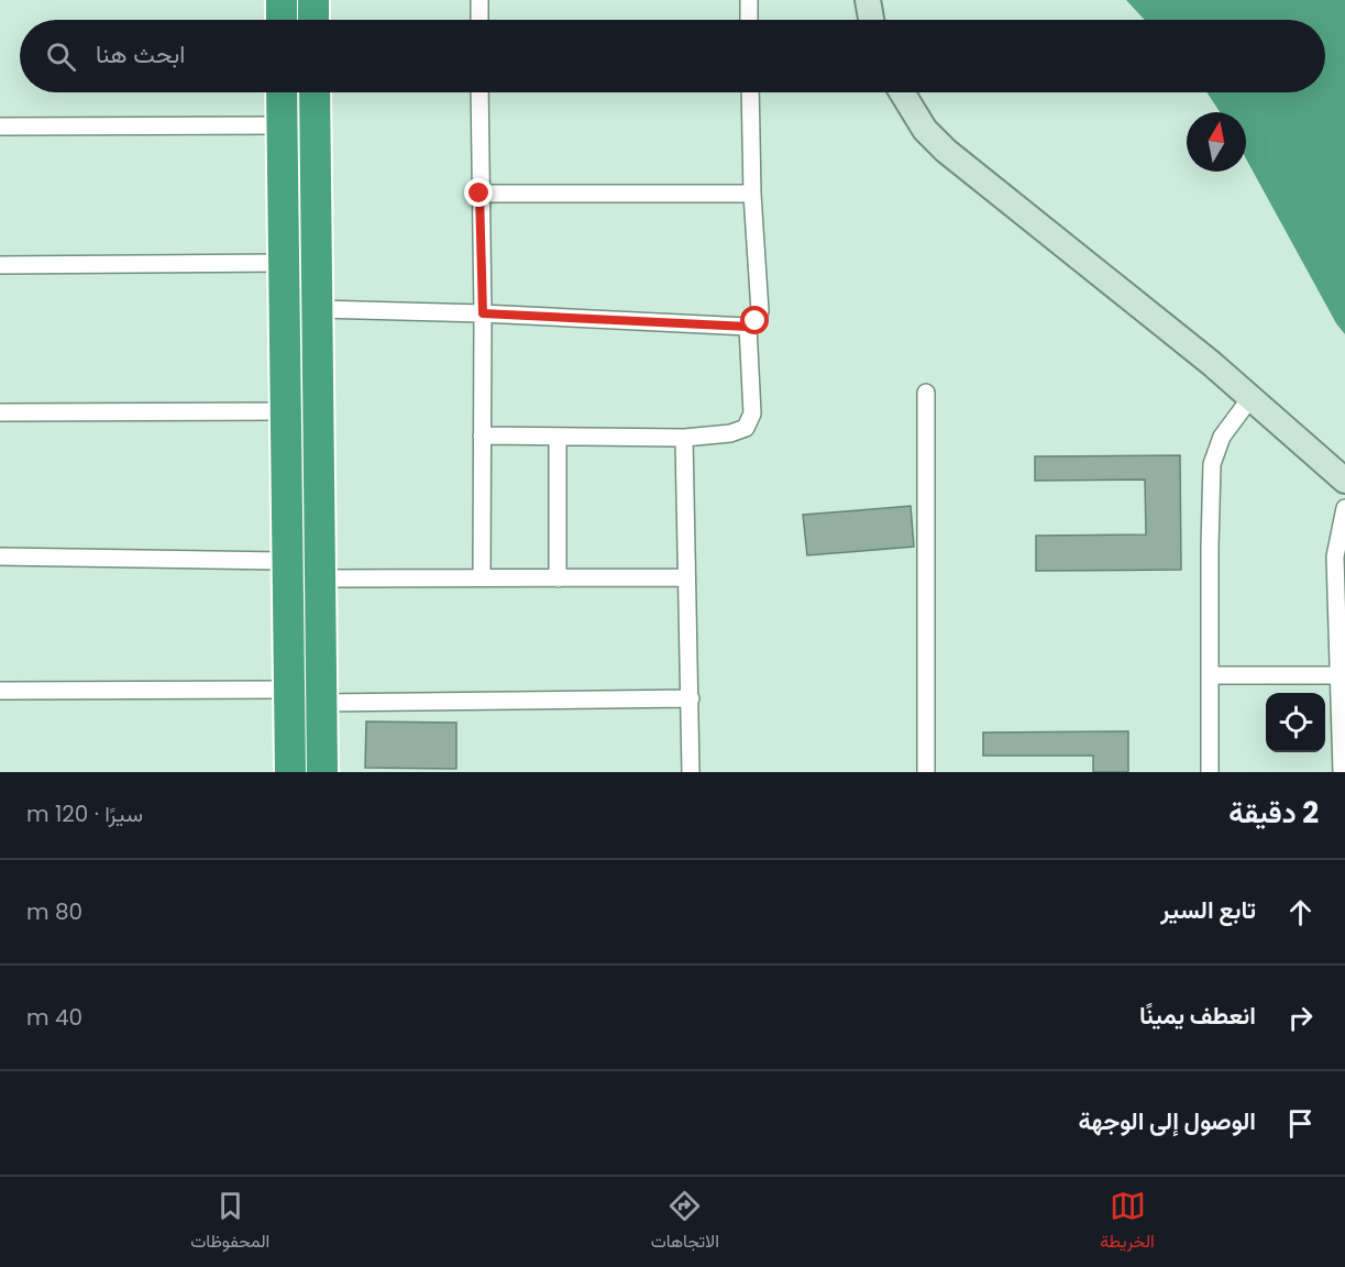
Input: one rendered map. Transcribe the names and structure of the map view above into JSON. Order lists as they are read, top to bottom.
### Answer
{
  "north": "top",
  "page": {
    "search": "ابحث هنا",
    "heading": ["2 دقيقة", "سيرًا · 120 m"],
    "list": [
      ["تابع السير", "80 m"],
      ["انعطف يمينًا", "40 m"],
      "الوصول إلى الوجهة"
    ],
    "nav": ["الخريطة", "الاتجاهات", "المحفوظات"]
  }
}
